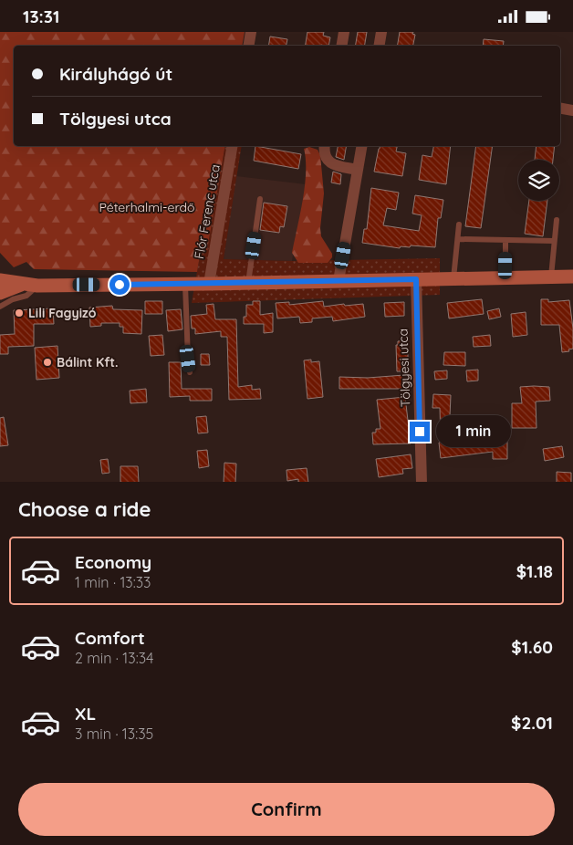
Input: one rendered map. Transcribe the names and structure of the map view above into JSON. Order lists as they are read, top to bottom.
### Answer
{
  "streets": {
    "street": ["Flór Ferenc utca", "Tölgyesi utca"]
  },
  "parks": ["Péterhalmi-erdő"],
  "places": ["Lili Fagyizó", "Bálint Kft."],
  "page": {
    "status": "13:31",
    "banner": ["Királyhágó út", "Tölgyesi utca"],
    "bubble": "1 min",
    "heading": "Choose a ride",
    "list": [
      {
        "name": "Economy",
        "note": "1 min · 13:33",
        "value": "$1.18"
      },
      {
        "name": "Comfort",
        "note": "2 min · 13:34",
        "value": "$1.60"
      },
      {
        "name": "XL",
        "note": "3 min · 13:35",
        "value": "$2.01"
      }
    ],
    "buttons": "Confirm"
  }
}
